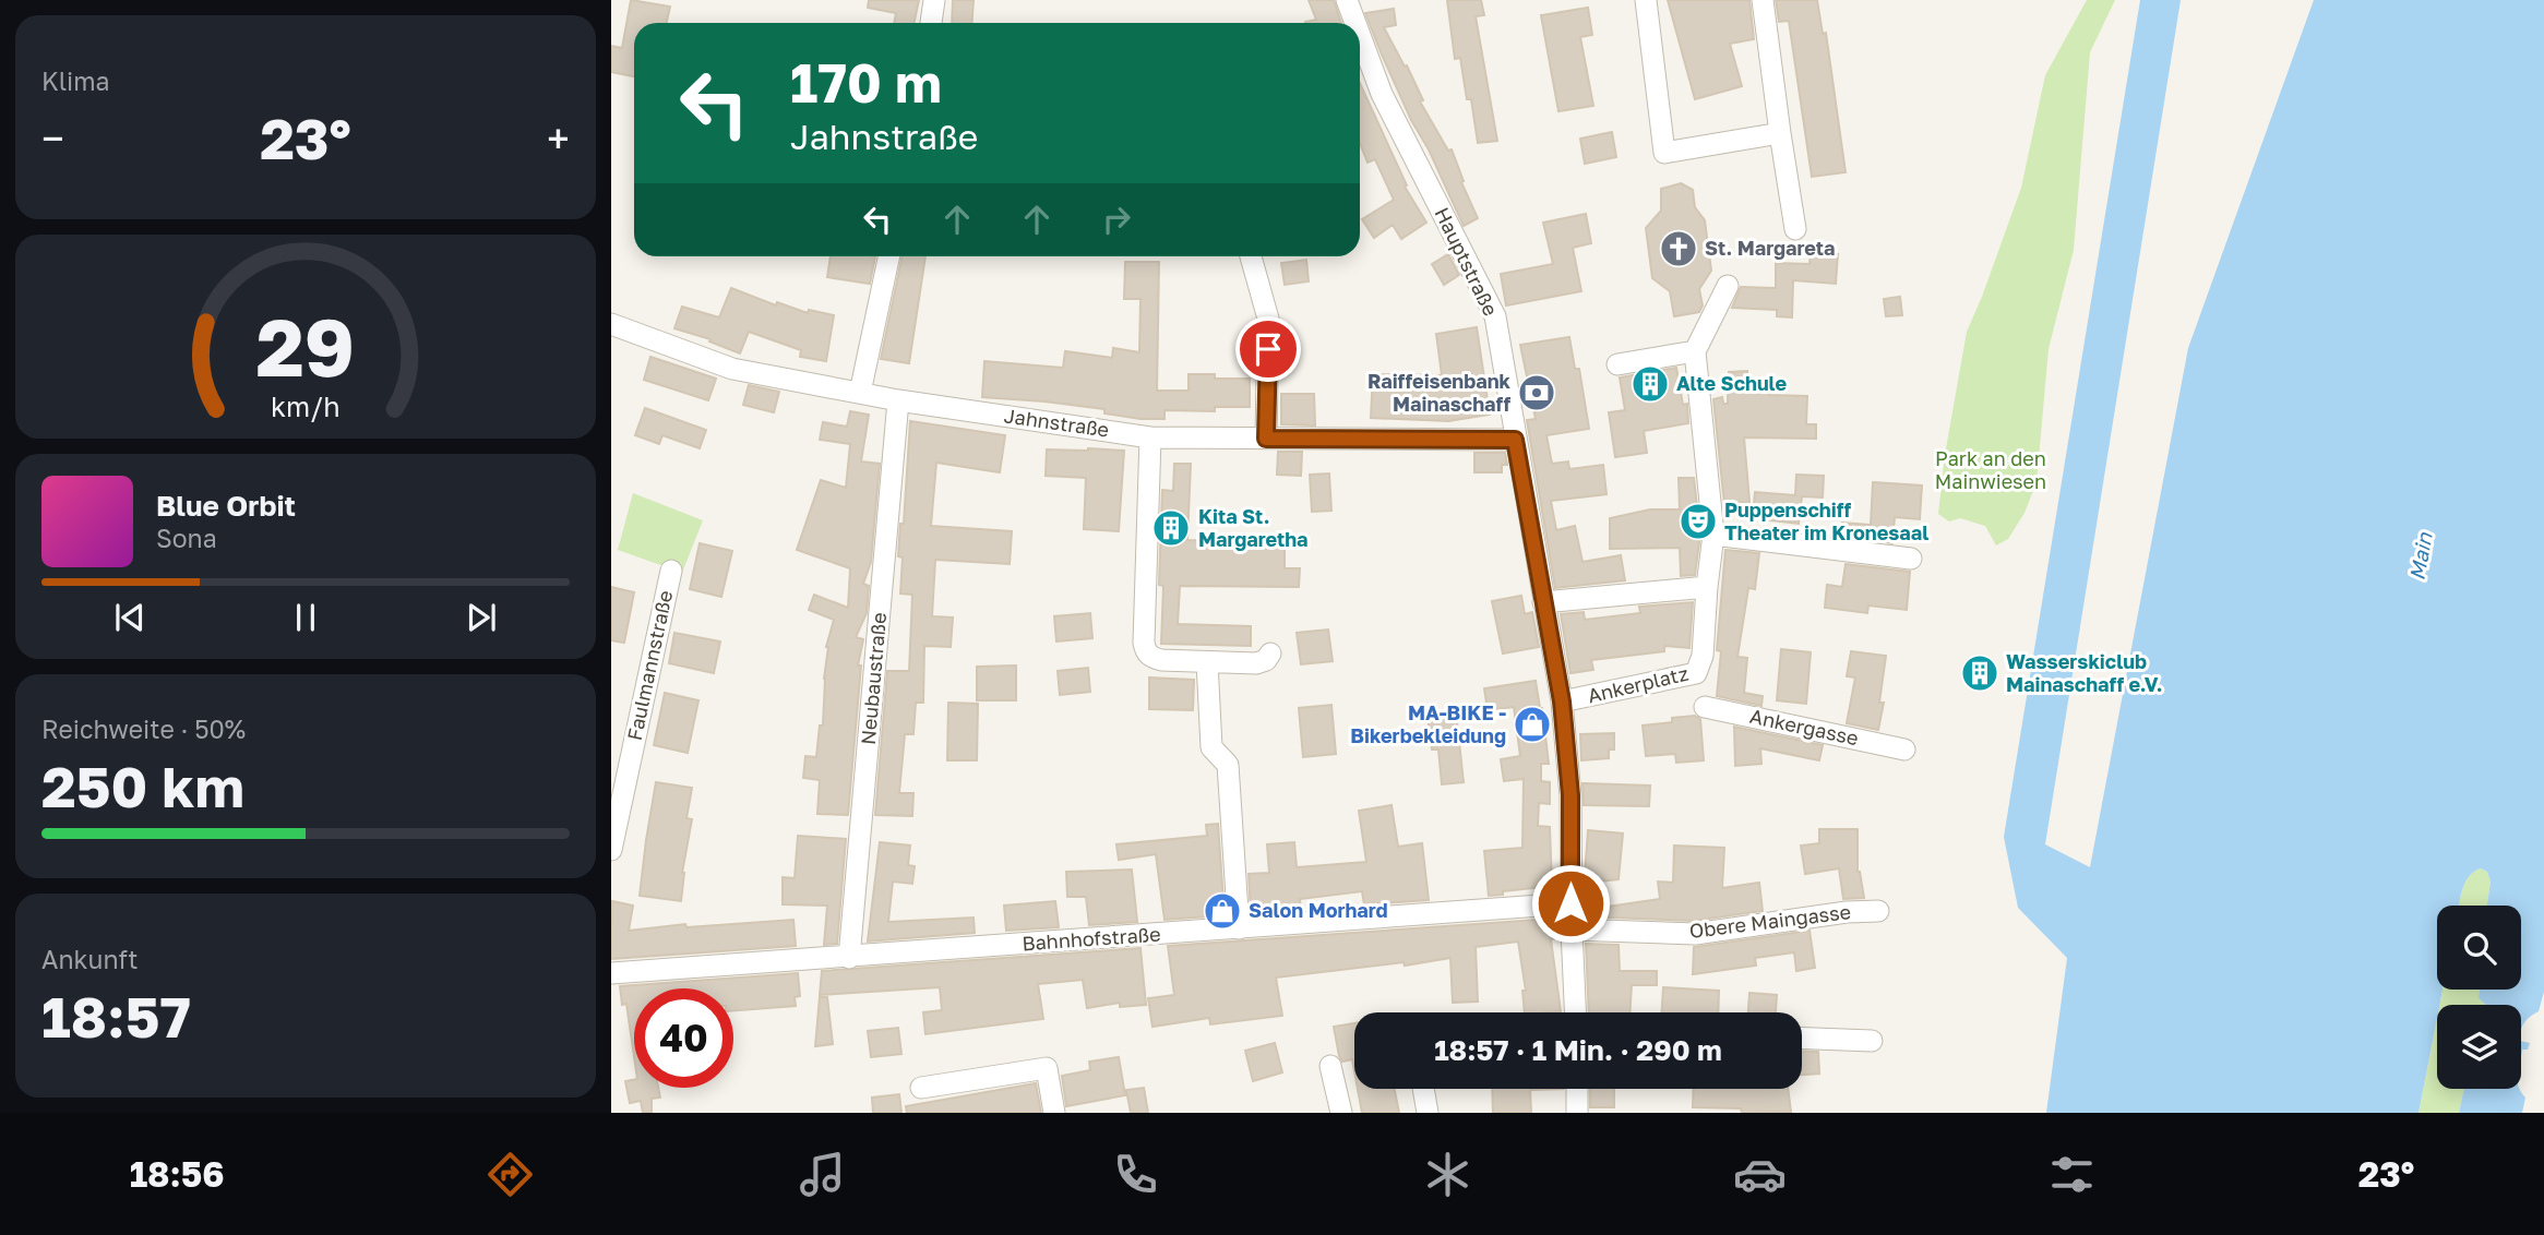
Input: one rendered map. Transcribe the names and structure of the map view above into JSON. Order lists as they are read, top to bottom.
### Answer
{
  "streets": {
    "street": [
      "Hauptstraße",
      "Jahnstraße",
      "Faulmannstraße",
      "Neubaustraße",
      "Ankerplatz",
      "Ankergasse",
      "Obere Maingasse",
      "Bahnhofstraße"
    ]
  },
  "crossings": [
    ["Hauptstraße", "Jahnstraße"],
    ["Hauptstraße", "Ankerplatz"],
    ["Hauptstraße", "Obere Maingasse"],
    ["Hauptstraße", "Bahnhofstraße"],
    ["Jahnstraße", "Neubaustraße"],
    ["Neubaustraße", "Bahnhofstraße"]
  ],
  "water": ["Main"],
  "parks": ["Park an den Mainwiesen"],
  "places": {
    "church": ["St. Margareta"],
    "building": ["Alte Schule", "Kita St. Margaretha", "Wasserskiclub Mainaschaff e.V."],
    "bank": ["Raiffeisenbank Mainaschaff"],
    "theatre": ["Puppenschiff Theater im Kronesaal"],
    "shop": ["MA-BIKE - Bikerbekleidung", "Salon Morhard"]
  },
  "page": {
    "tile": [
      "Klima",
      ["Reichweite · 50%", "250 km"],
      ["Ankunft", "18:57"]
    ],
    "turn": ["170 m", "Jahnstraße"],
    "heat": ["−", "23°", "+"],
    "song": ["Blue Orbit", "Sona"],
    "limit": "40",
    "trip": "18:57 · 1 Min. · 290 m",
    "tabs": ["18:56", "23°"],
    "gauge": ["29", "km/h"]
  }
}
